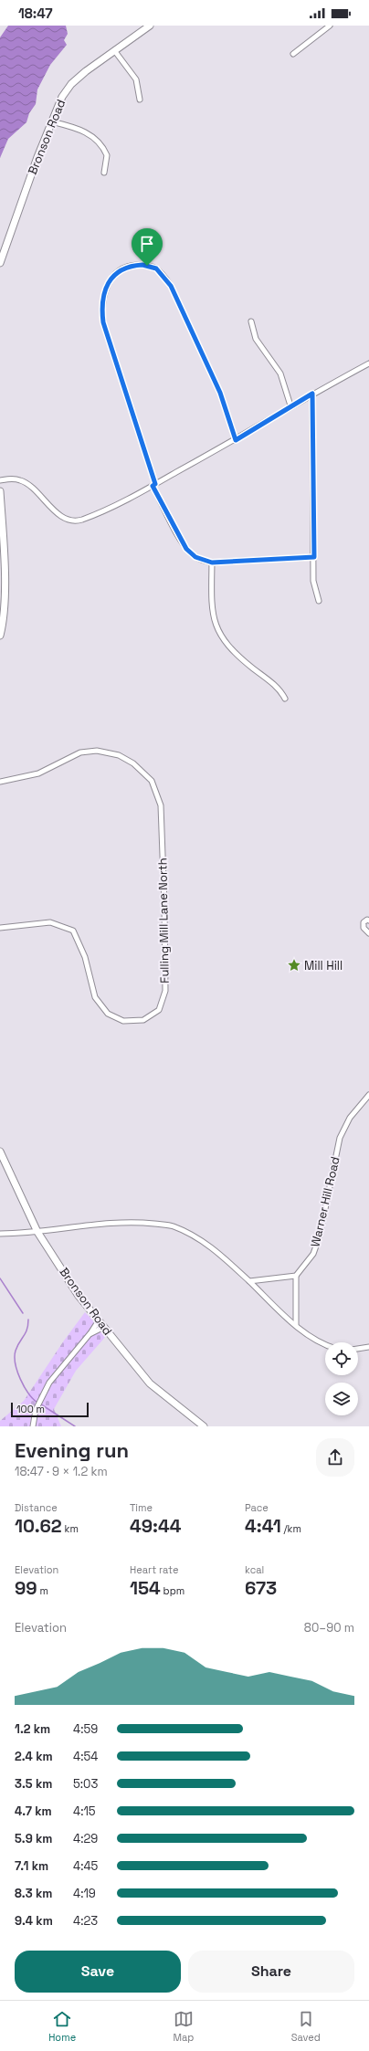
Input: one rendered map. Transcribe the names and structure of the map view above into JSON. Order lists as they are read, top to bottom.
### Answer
{
  "streets": {
    "main road": ["Bronson Road"],
    "street": ["Fulling Mill Lane North", "Warner Hill Road"]
  },
  "places": {
    "place": ["Mill Hill"]
  },
  "scale_bar": "100 m",
  "page": {
    "status": "18:47",
    "scale": "100 m",
    "heading": ["Evening run", "18:47 · 9 × 1.2 km"],
    "stats": [
      ["Distance", "10.62 km"],
      ["Time", "49:44"],
      ["Pace", "4:41 /km"],
      ["Elevation", "99 m"],
      ["Heart rate", "154 bpm"],
      ["kcal", "673"]
    ],
    "chart": ["Elevation", "80–90 m"],
    "list": [
      {
        "name": "1.2 km",
        "note": "4:59"
      },
      {
        "name": "2.4 km",
        "note": "4:54"
      },
      {
        "name": "3.5 km",
        "note": "5:03"
      },
      {
        "name": "4.7 km",
        "note": "4:15"
      },
      {
        "name": "5.9 km",
        "note": "4:29"
      },
      {
        "name": "7.1 km",
        "note": "4:45"
      },
      {
        "name": "8.3 km",
        "note": "4:19"
      },
      {
        "name": "9.4 km",
        "note": "4:23"
      }
    ],
    "buttons": ["Save", "Share"],
    "tabs": ["Home", "Map", "Saved"]
  }
}
